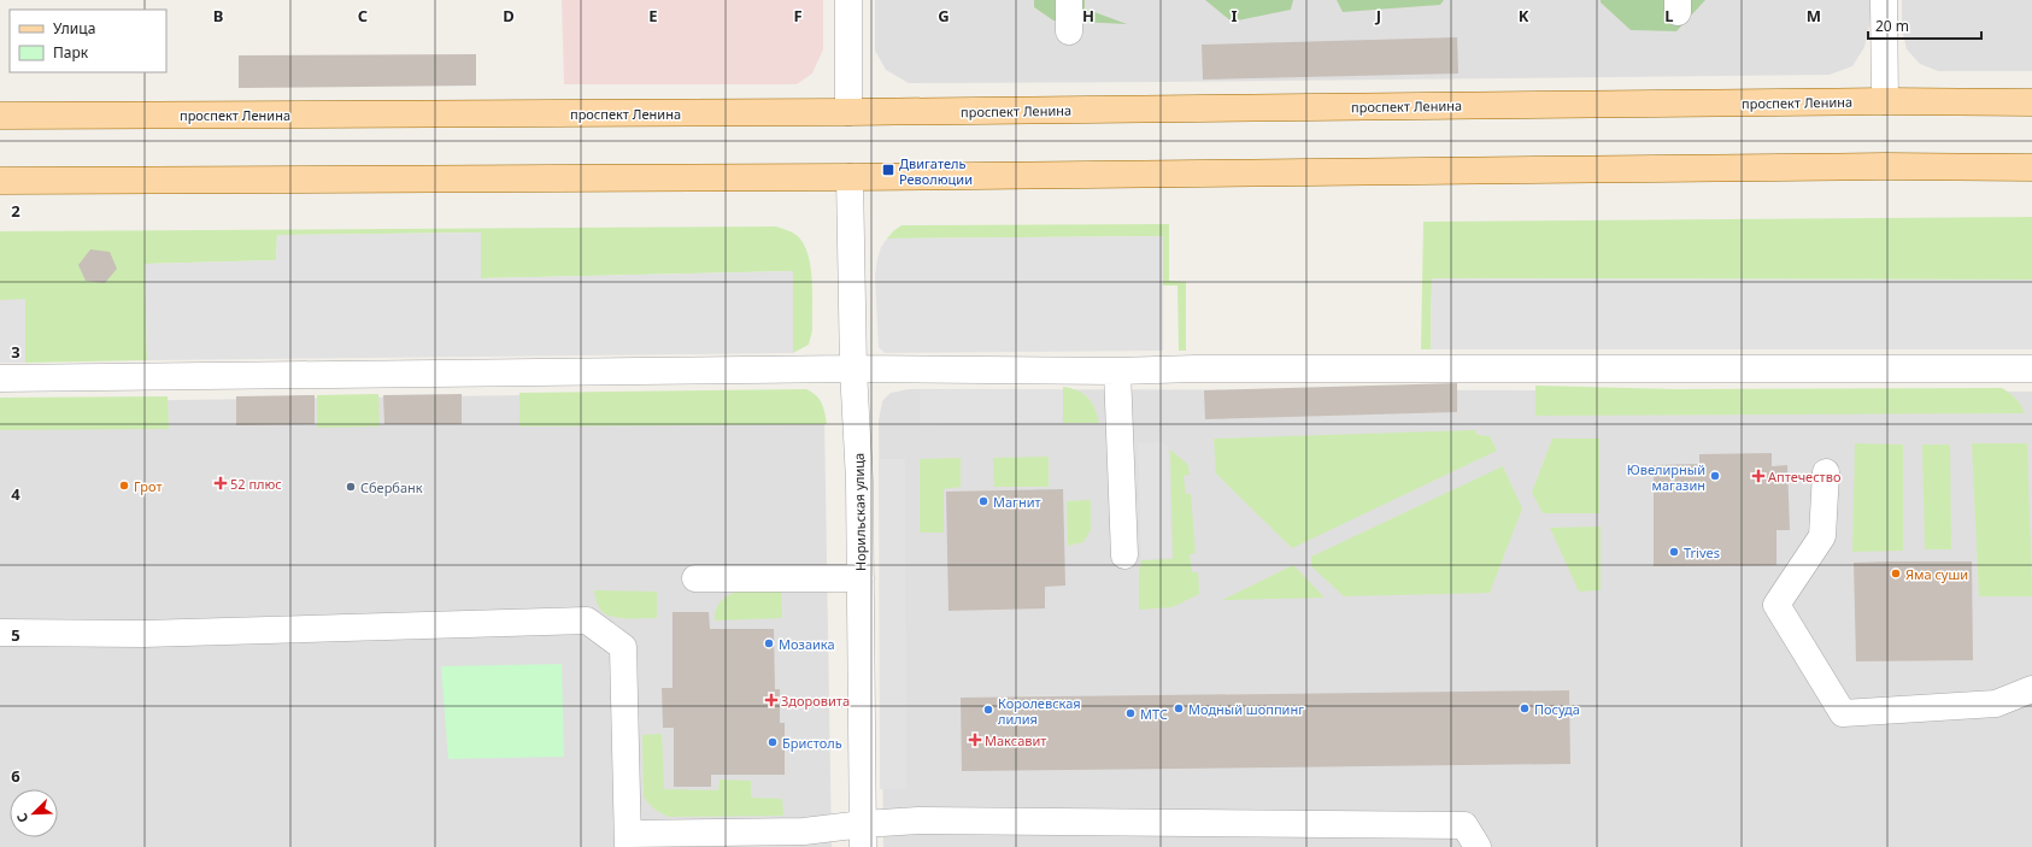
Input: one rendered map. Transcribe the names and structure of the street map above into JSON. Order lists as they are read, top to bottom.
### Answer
{
  "streets": {
    "main road": ["проспект Ленина"],
    "street": ["Норильская улица"]
  },
  "places": {
    "transit": ["Двигатель Революции"],
    "other": [
      "Ювелирный магазин",
      "Грот",
      "Сбербанк",
      "Магнит",
      "Trives",
      "Яма суши",
      "Мозаика",
      "Модный шоппинг",
      "Посуда",
      "Королевская лилия",
      "МТС",
      "Бристоль"
    ],
    "health": [
      "Аптечество",
      "52 плюс",
      "Здоровита",
      "Максавит"
    ]
  },
  "legend": ["Улица", "Парк"],
  "scale_bar": "20 m",
  "north": "bottom left",
  "grid": {
    "columns": [
      "B",
      "C",
      "D",
      "E",
      "F",
      "G",
      "H",
      "I",
      "J",
      "K",
      "L",
      "M"
    ],
    "rows": [
      "2",
      "3",
      "4",
      "5",
      "6"
    ]
  }
}
